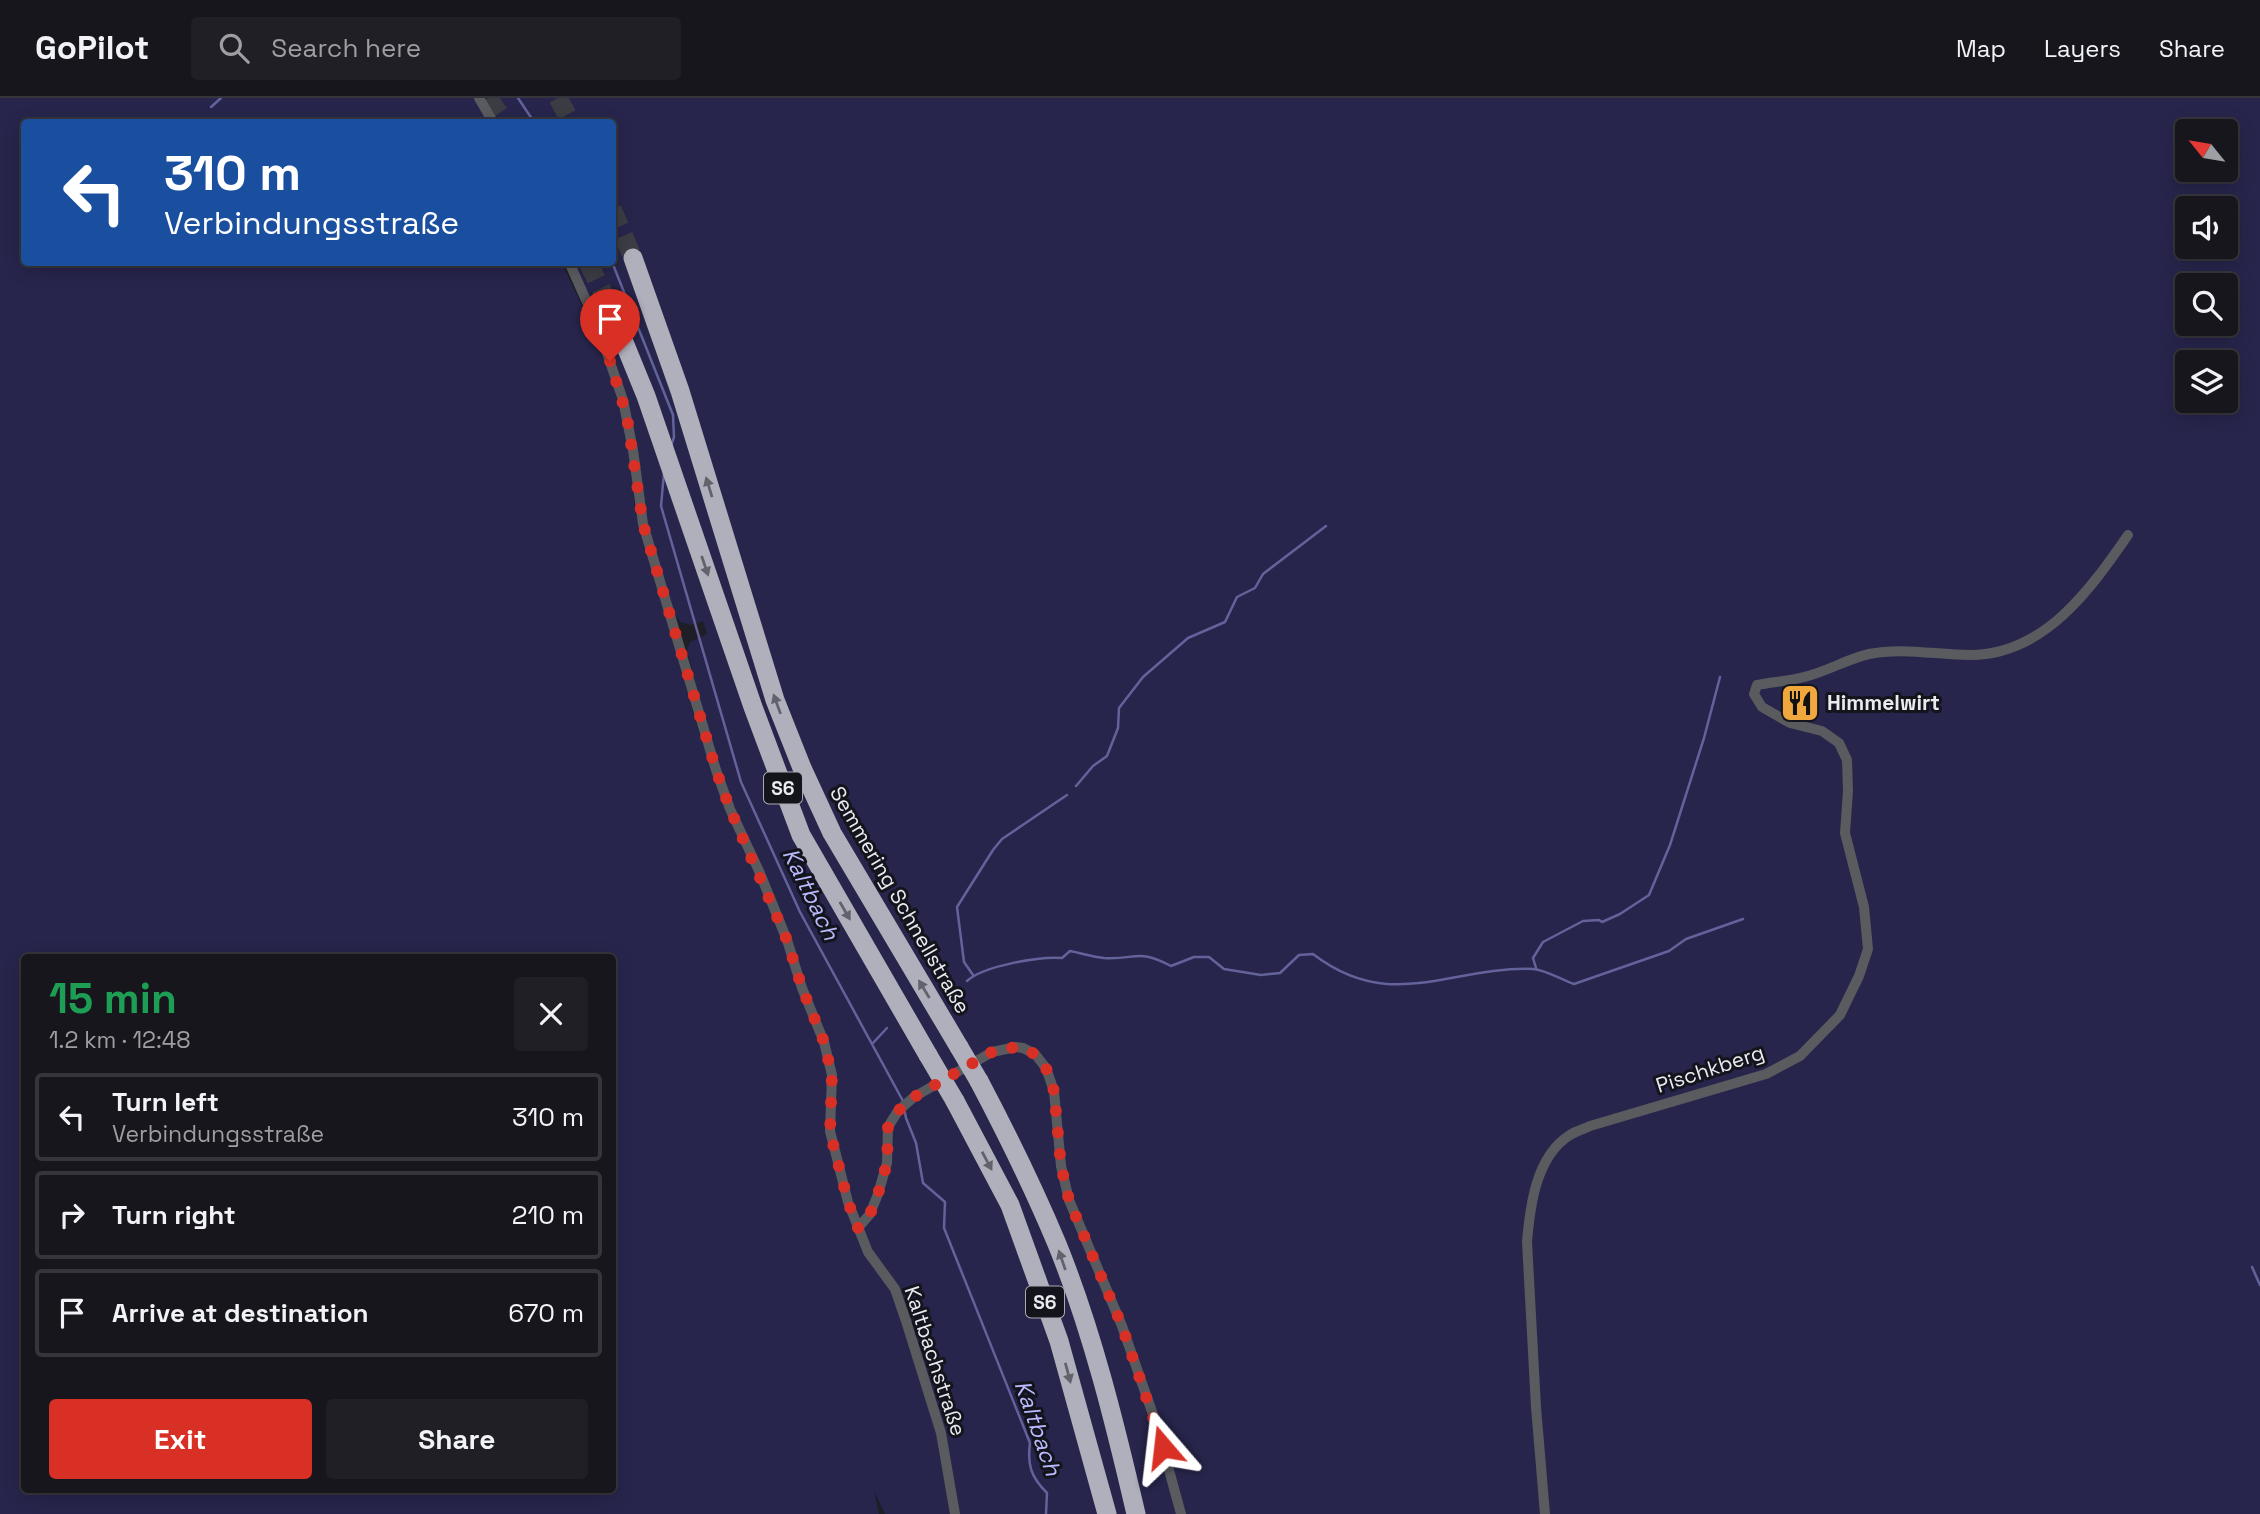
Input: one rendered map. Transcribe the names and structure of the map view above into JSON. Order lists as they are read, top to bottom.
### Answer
{
  "streets": {
    "highway": ["S6", "Semmering Schnellstraße"],
    "street": ["Pischkberg", "Kaltbachstraße"]
  },
  "water": ["Kaltbach"],
  "places": {
    "restaurant": ["Himmelwirt"]
  },
  "north": "top left",
  "page": {
    "header": "GoPilot",
    "search": "Search here",
    "nav": ["Map", "Layers", "Share"],
    "turn": ["310 m", "Verbindungsstraße"],
    "heading": ["15 min", "1.2 km · 12:48"],
    "list": [
      {
        "name": "Turn left",
        "note": "Verbindungsstraße",
        "value": "310 m"
      },
      {
        "name": "Turn right",
        "value": "210 m"
      },
      {
        "name": "Arrive at destination",
        "value": "670 m"
      }
    ],
    "buttons": ["Exit", "Share"]
  }
}
